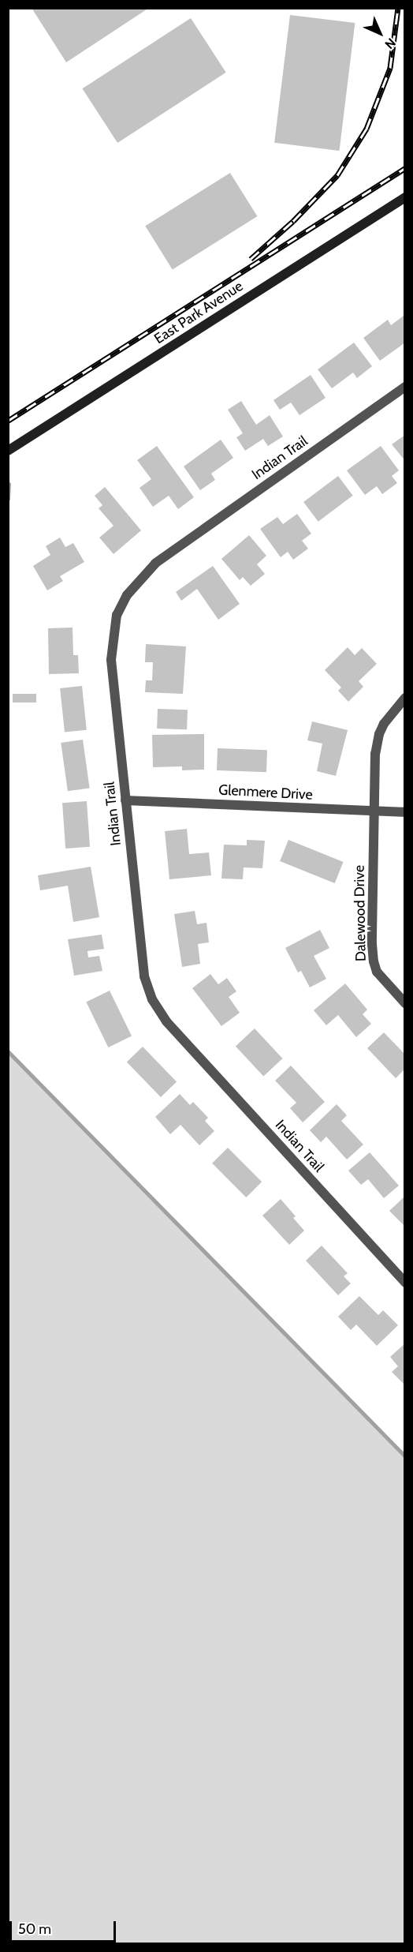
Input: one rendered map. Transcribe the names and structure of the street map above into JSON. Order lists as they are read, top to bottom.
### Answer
{
  "streets": {
    "street": [
      "East Park Avenue",
      "Indian Trail",
      "Glenmere Drive",
      "Dalewood Drive"
    ]
  },
  "crossings": [
    ["Indian Trail", "Glenmere Drive"],
    ["Glenmere Drive", "Dalewood Drive"]
  ],
  "scale_bar": "50 m",
  "north": "bottom right"
}
